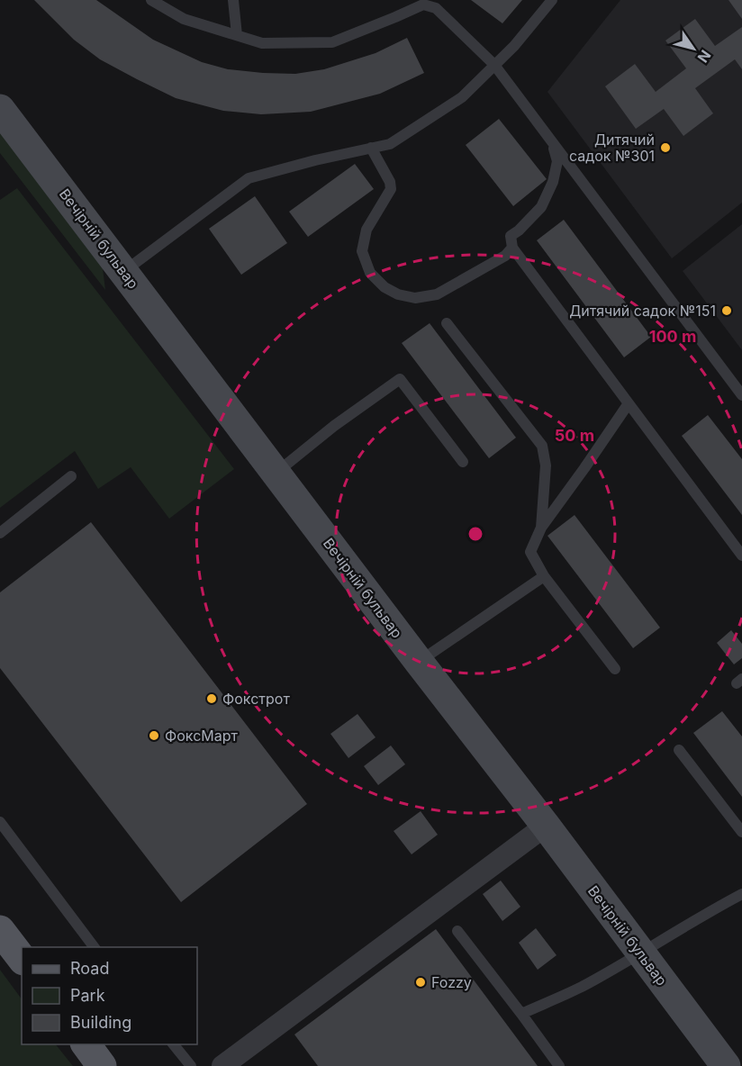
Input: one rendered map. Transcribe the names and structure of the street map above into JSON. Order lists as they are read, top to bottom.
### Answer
{
  "streets": {
    "street": ["Вечірній бульвар"]
  },
  "places": [
    "Дитячий садок №301",
    "Дитячий садок №151",
    "Фокстрот",
    "ФоксМарт",
    "Fozzy"
  ],
  "legend": ["Road", "Park", "Building"],
  "north": "bottom right",
  "rings": ["100 m", "50 m"]
}
